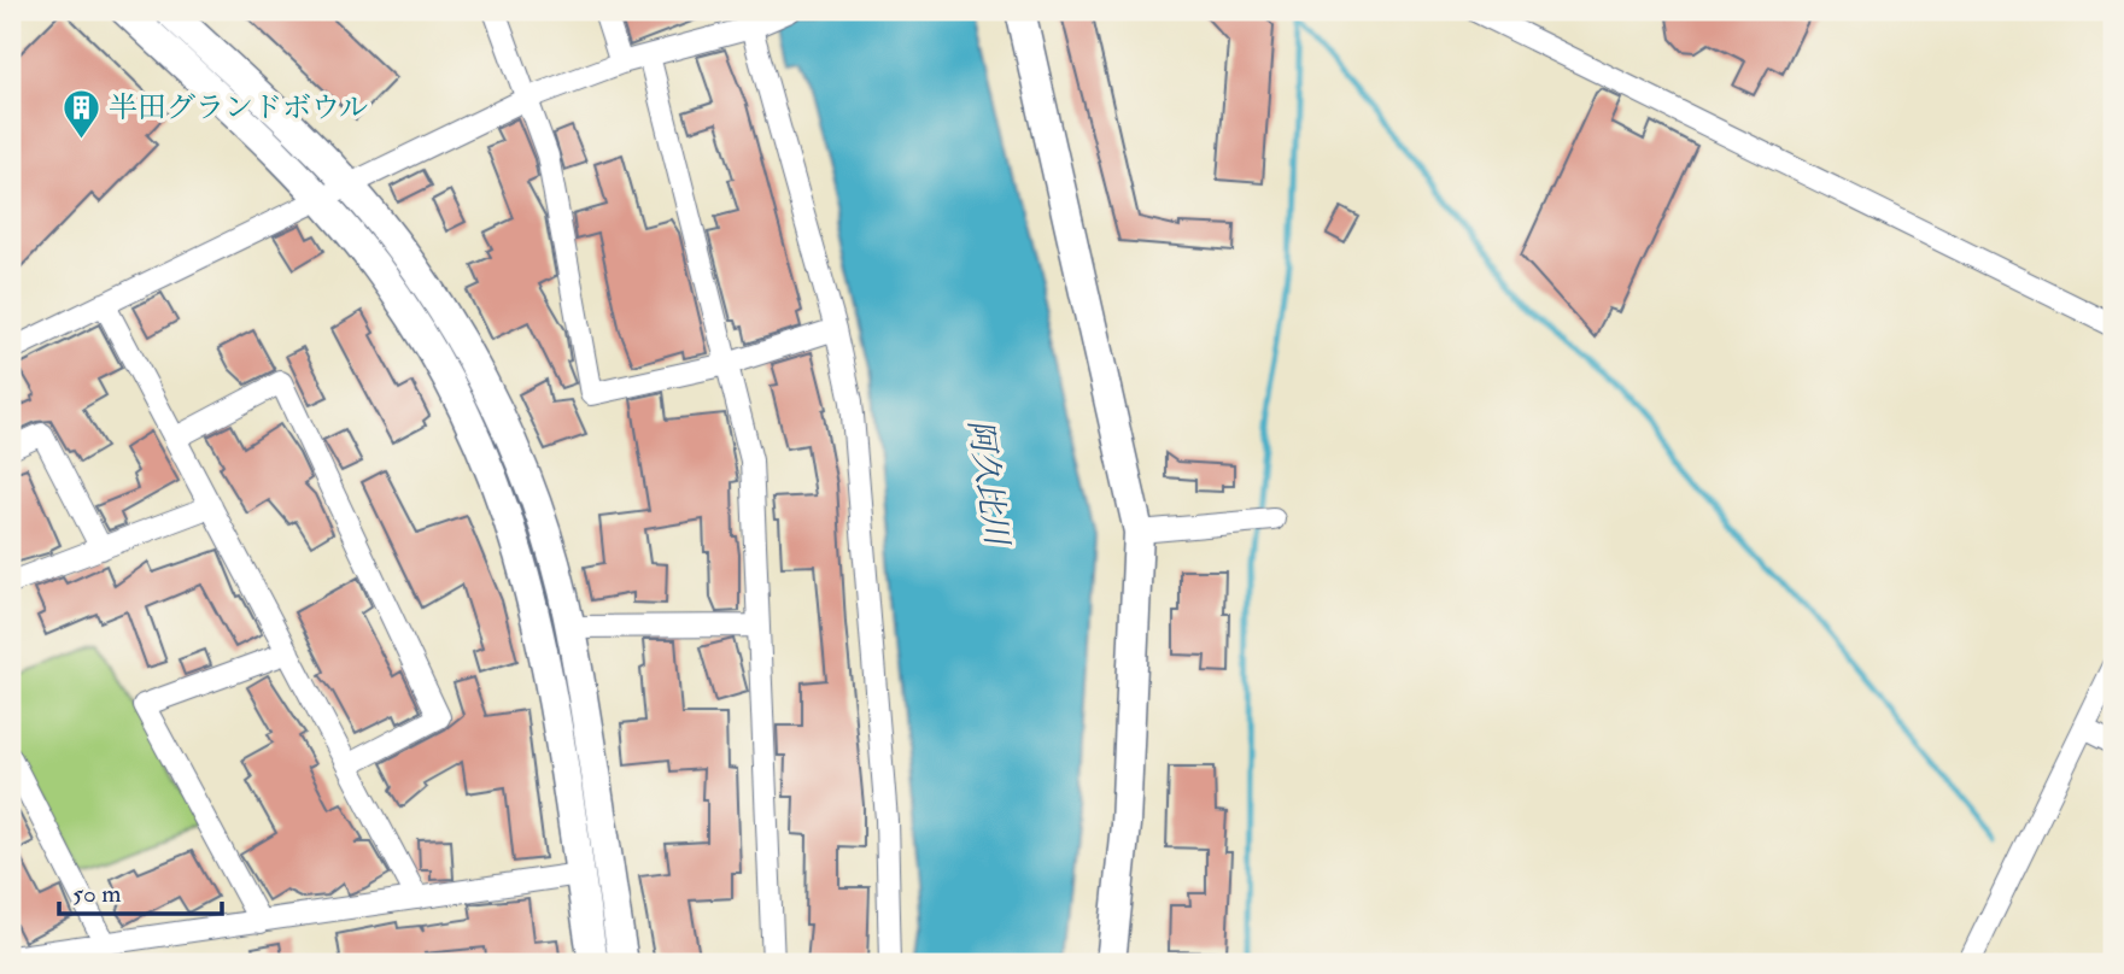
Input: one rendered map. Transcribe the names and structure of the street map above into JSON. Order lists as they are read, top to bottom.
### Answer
{
  "water": ["阿久比川"],
  "places": {
    "building": ["半田グランドボウル"]
  },
  "scale_bar": "50 m"
}
